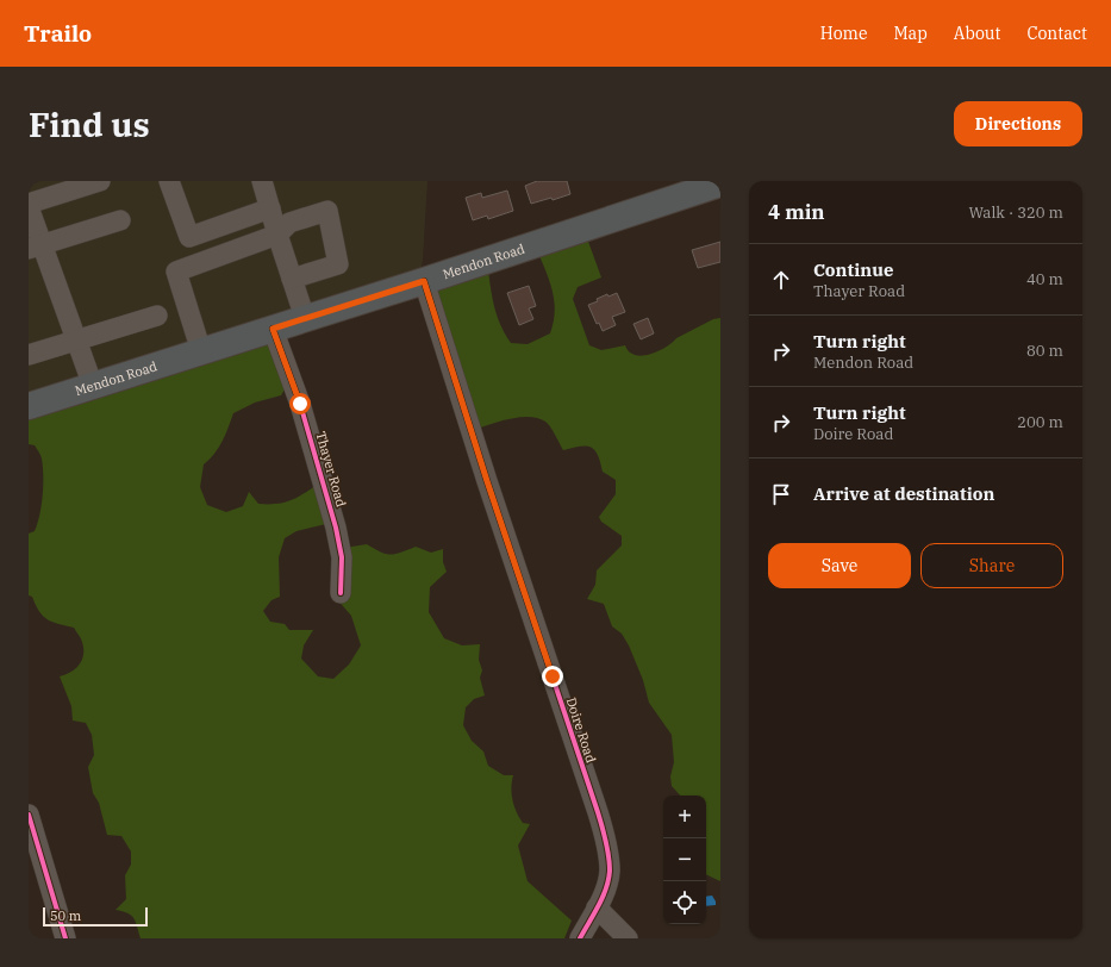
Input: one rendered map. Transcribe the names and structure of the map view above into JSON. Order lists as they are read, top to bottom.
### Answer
{
  "streets": {
    "main road": ["Mendon Road"],
    "street": ["Thayer Road", "Doire Road"]
  },
  "crossings": [
    ["Mendon Road", "Thayer Road"],
    ["Mendon Road", "Doire Road"]
  ],
  "scale_bar": "50 m",
  "page": {
    "header": "Trailo",
    "nav": [
      "Home",
      "Map",
      "About",
      "Contact"
    ],
    "buttons": [
      "Directions",
      ["Save", "Share"]
    ],
    "title": "Find us",
    "heading": ["4 min", "Walk · 320 m"],
    "list": [
      ["Continue", "Thayer Road", "40 m"],
      ["Turn right", "Mendon Road", "80 m"],
      ["Turn right", "Doire Road", "200 m"],
      "Arrive at destination"
    ],
    "map_buttons": ["+", "−"],
    "scale": "50 m"
  }
}
